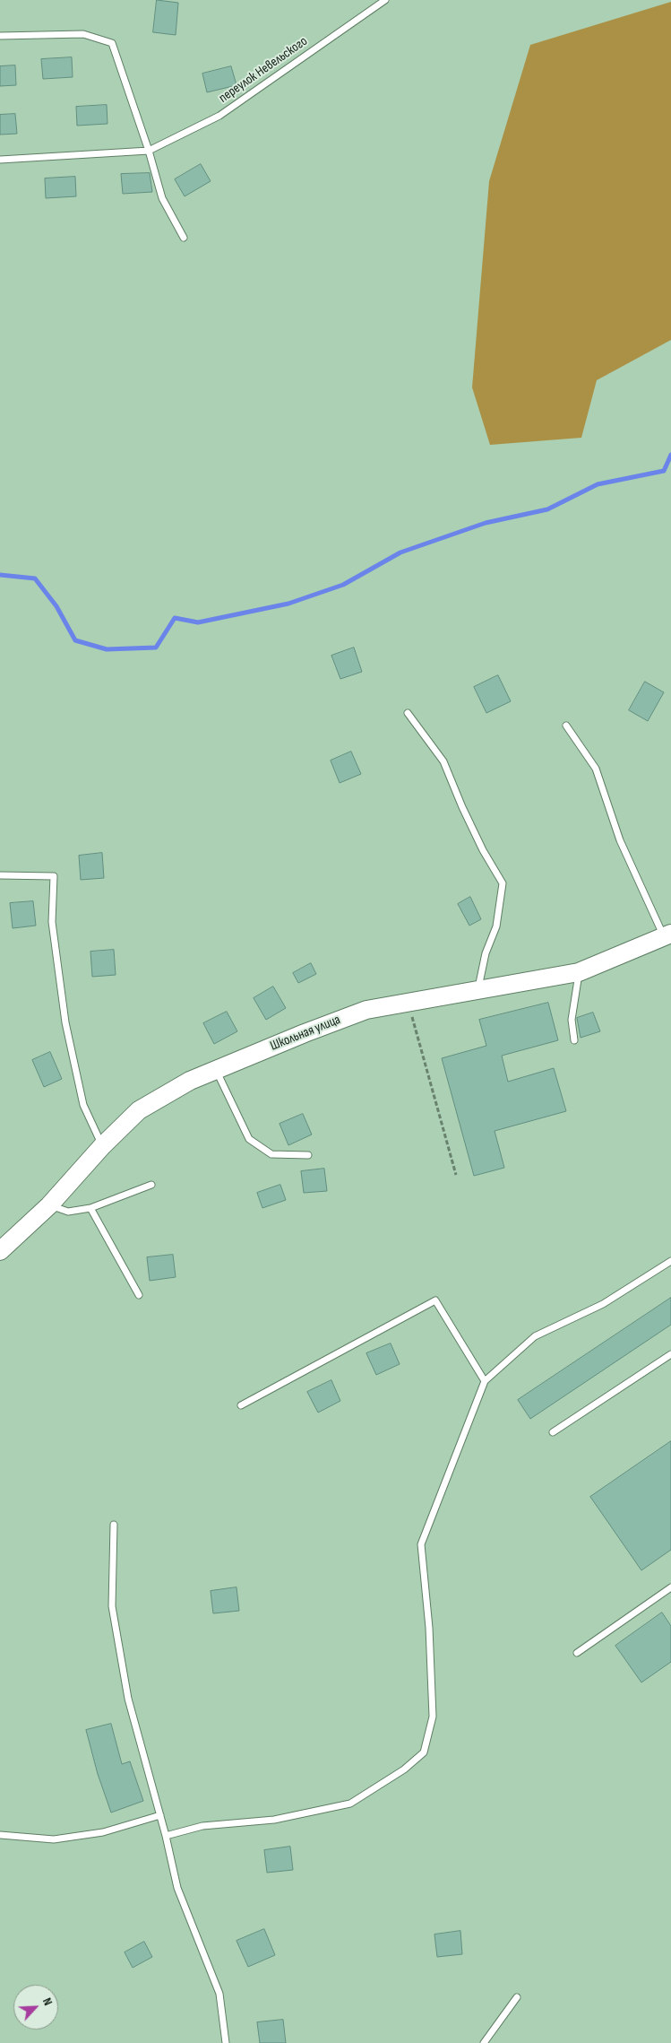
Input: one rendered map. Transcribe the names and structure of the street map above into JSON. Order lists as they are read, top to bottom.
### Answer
{
  "streets": {
    "street": ["Школьная улица"],
    "lane": ["переулок Невельского"]
  },
  "north": "top right"
}
